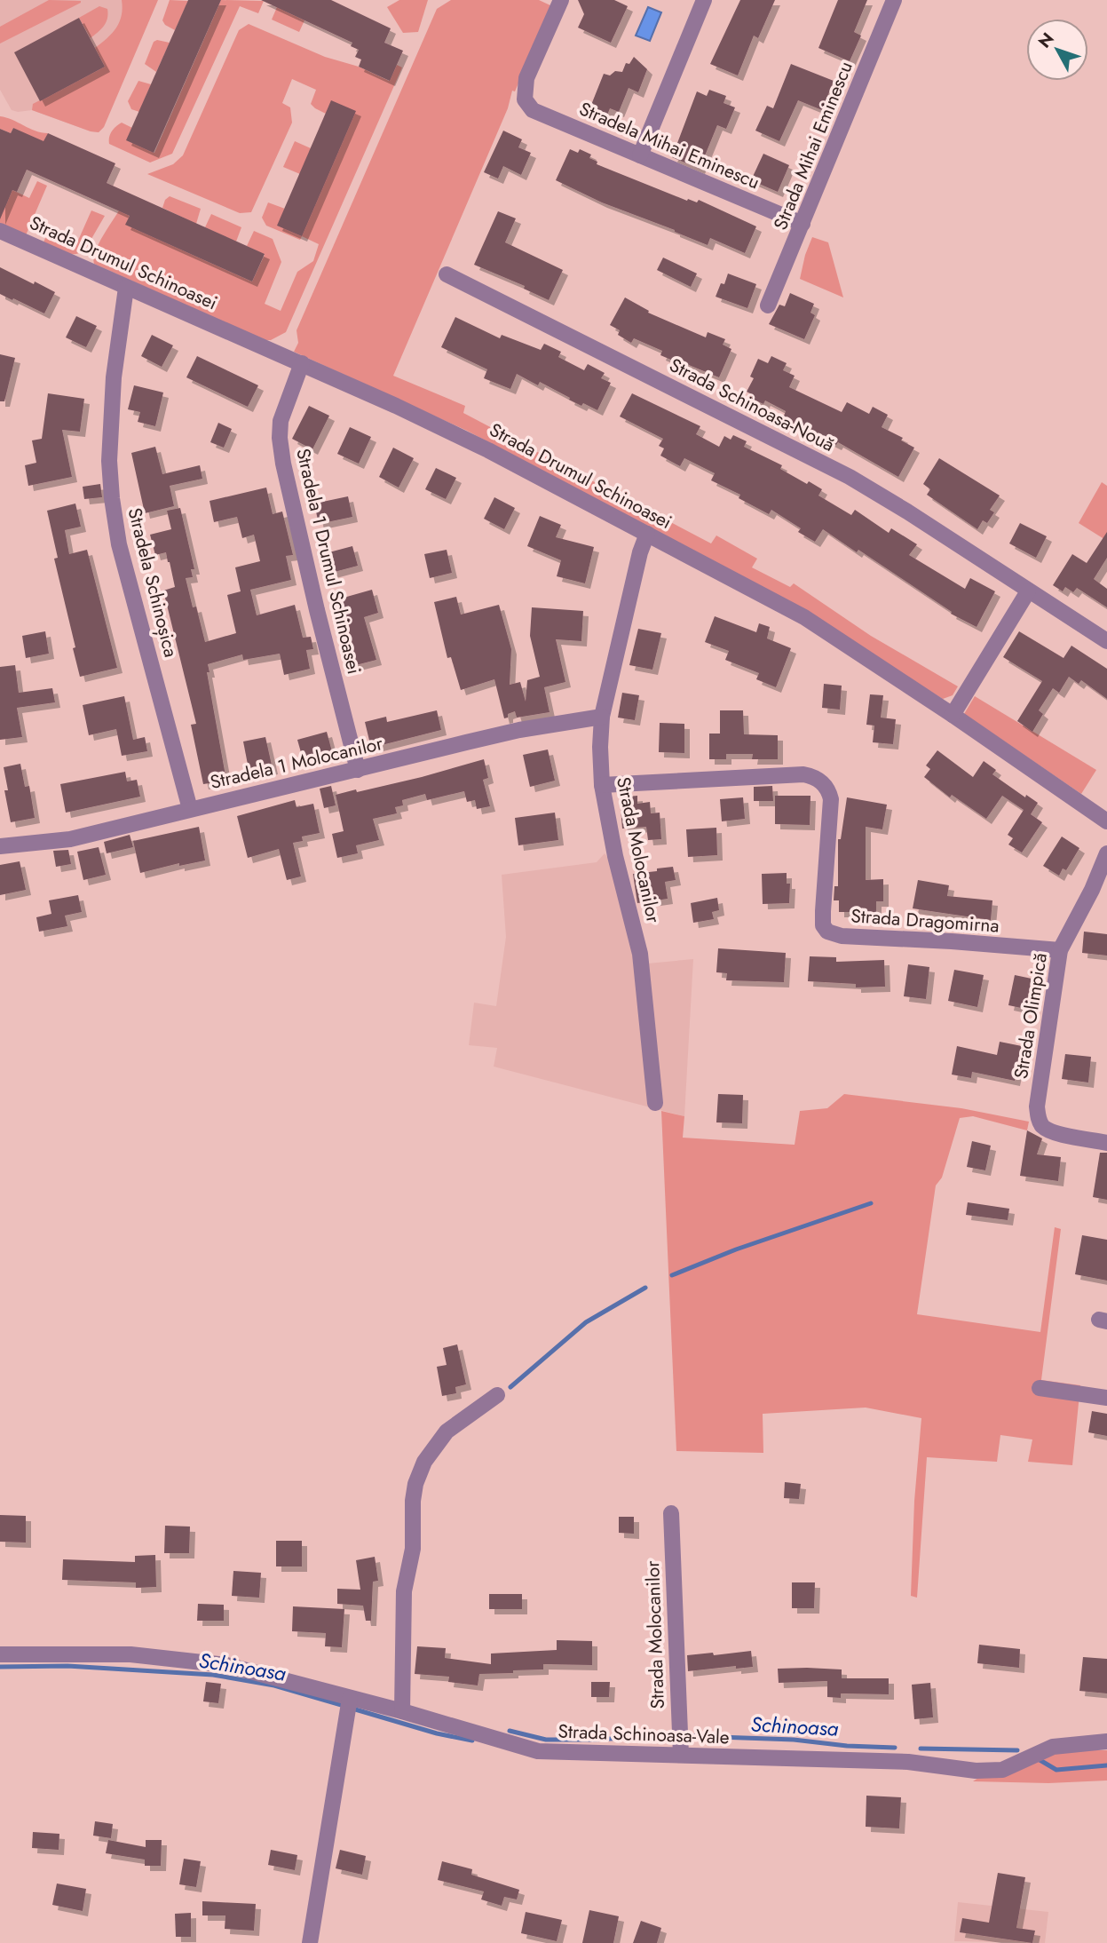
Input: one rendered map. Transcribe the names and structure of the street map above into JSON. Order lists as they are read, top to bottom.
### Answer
{
  "streets": {
    "street": [
      "Stradela Mihai Eminescu",
      "Strada Mihai Eminescu",
      "Strada Drumul Schinoasei",
      "Strada Schinoasa-Nouă",
      "Stradela 1 Drumul Schinoasei",
      "Stradela Schinoșica",
      "Stradela 1 Molocanilor",
      "Strada Molocanilor",
      "Strada Dragomirna",
      "Strada Olimpică",
      "Strada Schinoasa-Vale"
    ]
  },
  "crossings": [
    ["Stradela Mihai Eminescu", "Strada Mihai Eminescu"],
    ["Strada Drumul Schinoasei", "Stradela 1 Drumul Schinoasei"],
    ["Strada Drumul Schinoasei", "Stradela Schinoșica"],
    ["Strada Drumul Schinoasei", "Strada Molocanilor"],
    ["Stradela 1 Drumul Schinoasei", "Stradela 1 Molocanilor"],
    ["Stradela Schinoșica", "Stradela 1 Molocanilor"],
    ["Stradela 1 Molocanilor", "Strada Molocanilor"],
    ["Strada Molocanilor", "Strada Dragomirna"],
    ["Strada Molocanilor", "Strada Schinoasa-Vale"],
    ["Strada Dragomirna", "Strada Olimpică"]
  ],
  "water": ["Schinoasa"],
  "north": "top left"
}
